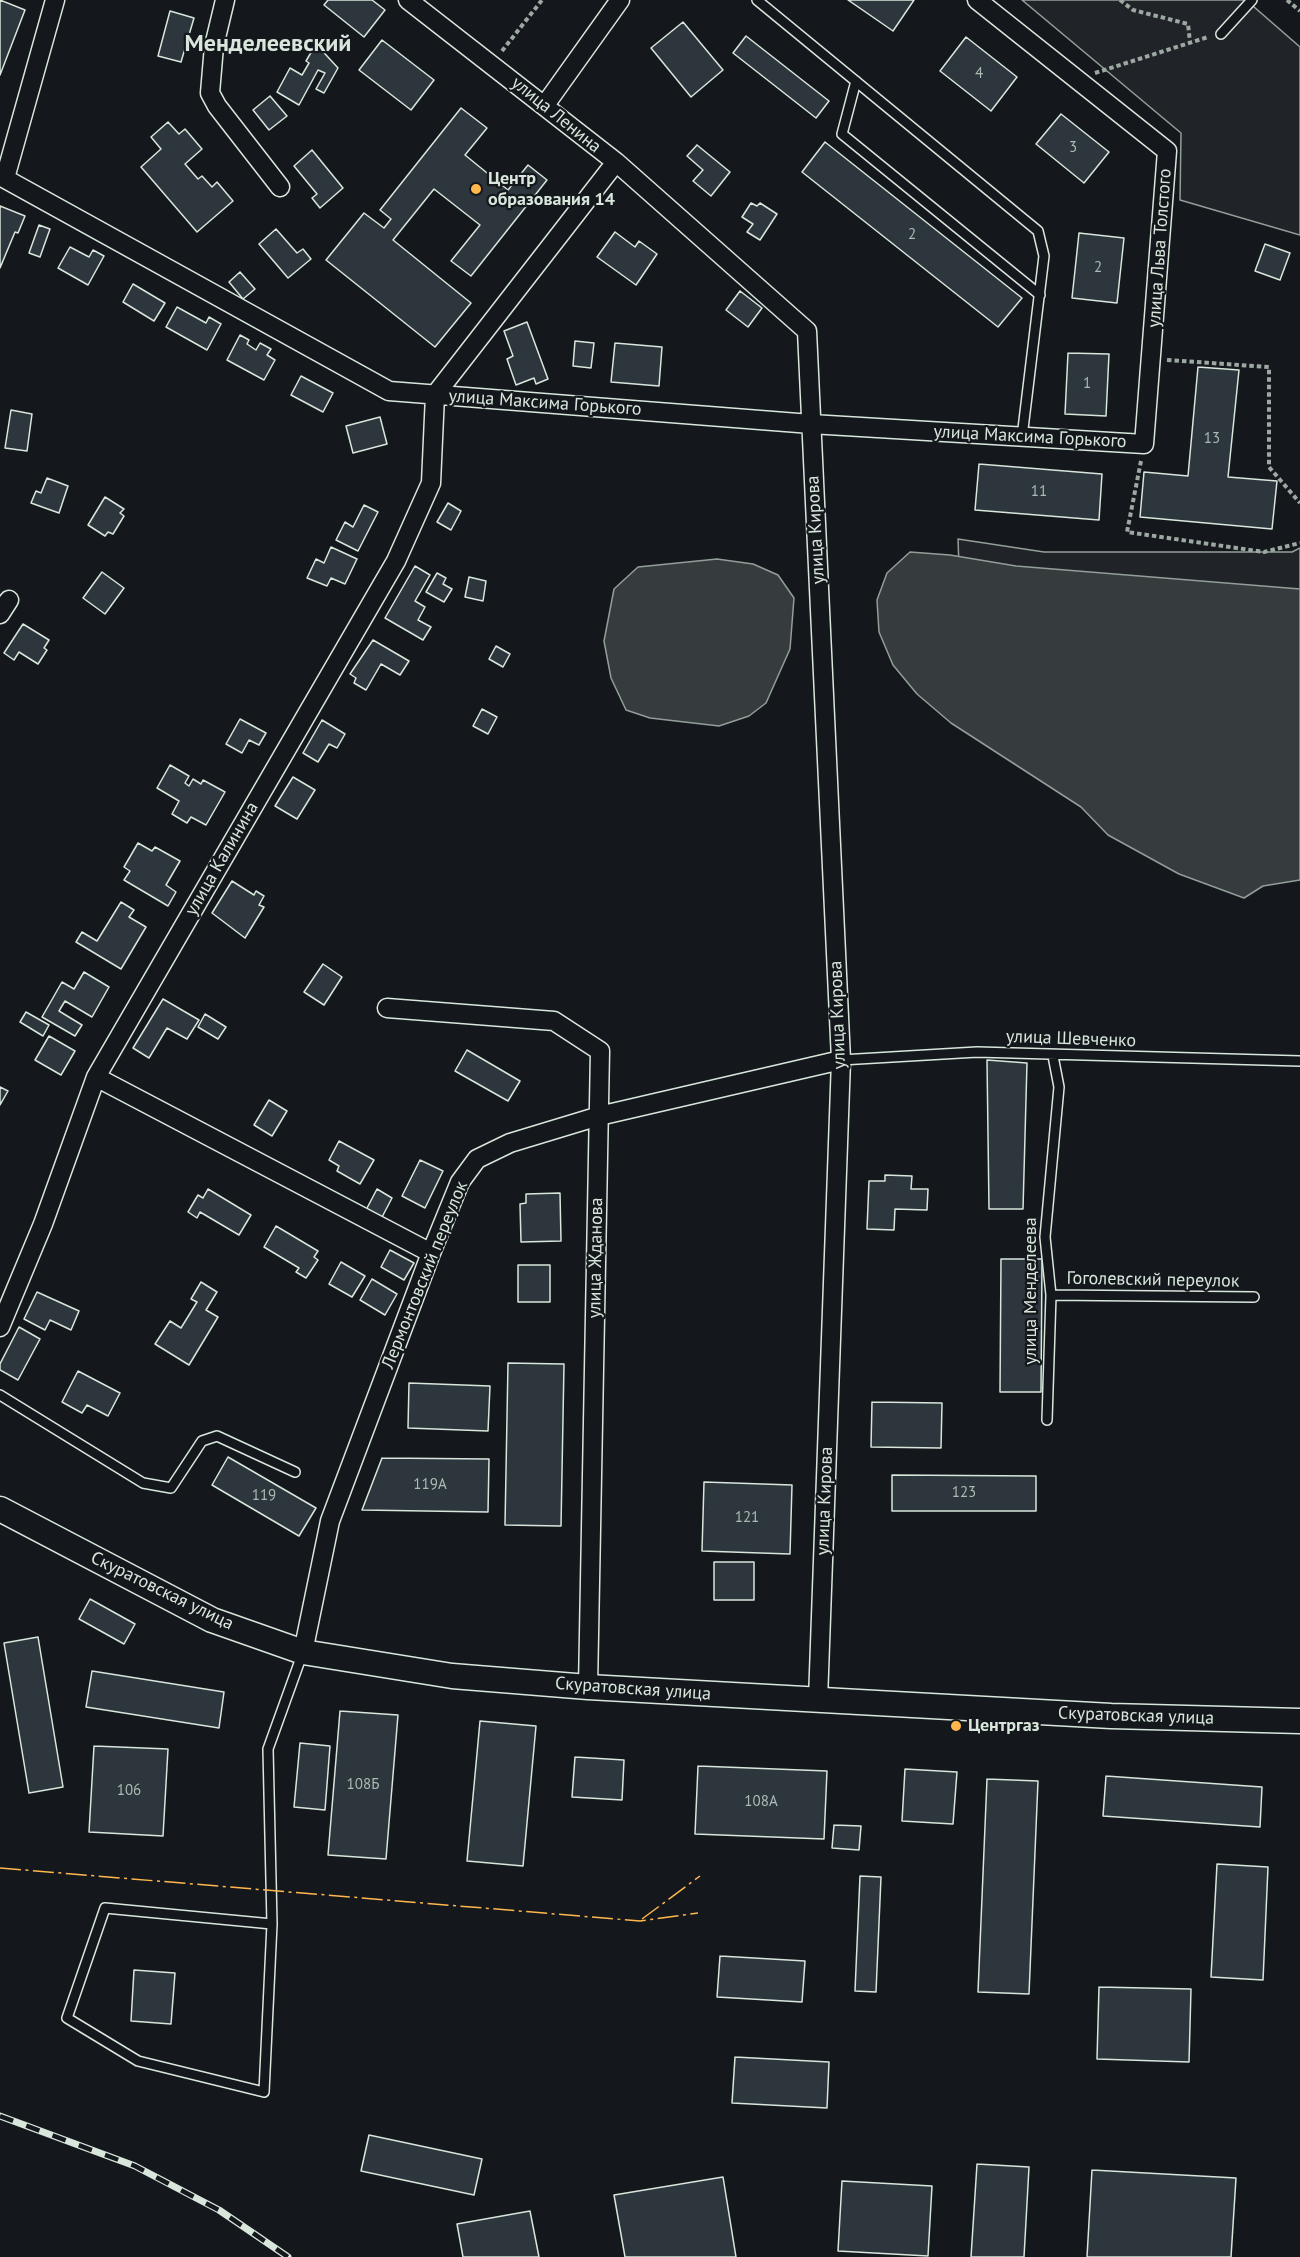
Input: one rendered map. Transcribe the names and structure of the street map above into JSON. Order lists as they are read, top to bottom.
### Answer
{
  "streets": {
    "street": [
      "улица Ленина",
      "улица Льва Толстого",
      "улица Максима Горького",
      "улица Кирова",
      "улица Калинина",
      "улица Жданова",
      "Лермонтовский переулок",
      "Скуратовская улица"
    ],
    "lane": ["улица Шевченко", "Гоголевский переулок", "улица Менделеева"]
  },
  "crossings": [
    ["улица Ленина", "улица Кирова"],
    ["улица Льва Толстого", "улица Максима Горького"],
    ["улица Максима Горького", "улица Кирова"],
    ["улица Максима Горького", "улица Калинина"],
    ["улица Кирова", "улица Шевченко"],
    ["улица Кирова", "Лермонтовский переулок"],
    ["улица Кирова", "Скуратовская улица"],
    ["улица Шевченко", "Лермонтовский переулок"],
    ["улица Шевченко", "улица Менделеева"],
    ["улица Жданова", "Лермонтовский переулок"],
    ["улица Жданова", "Скуратовская улица"],
    ["Лермонтовский переулок", "Скуратовская улица"],
    ["Гоголевский переулок", "улица Менделеева"]
  ],
  "districts": ["Менделеевский"],
  "places": ["Центр образования 14", "Центргаз"],
  "house_numbers": [
    "4",
    "3",
    "2",
    "2",
    "1",
    "13",
    "11",
    "119А",
    "123",
    "119",
    "121",
    "108Б",
    "106",
    "108А"
  ]
}
